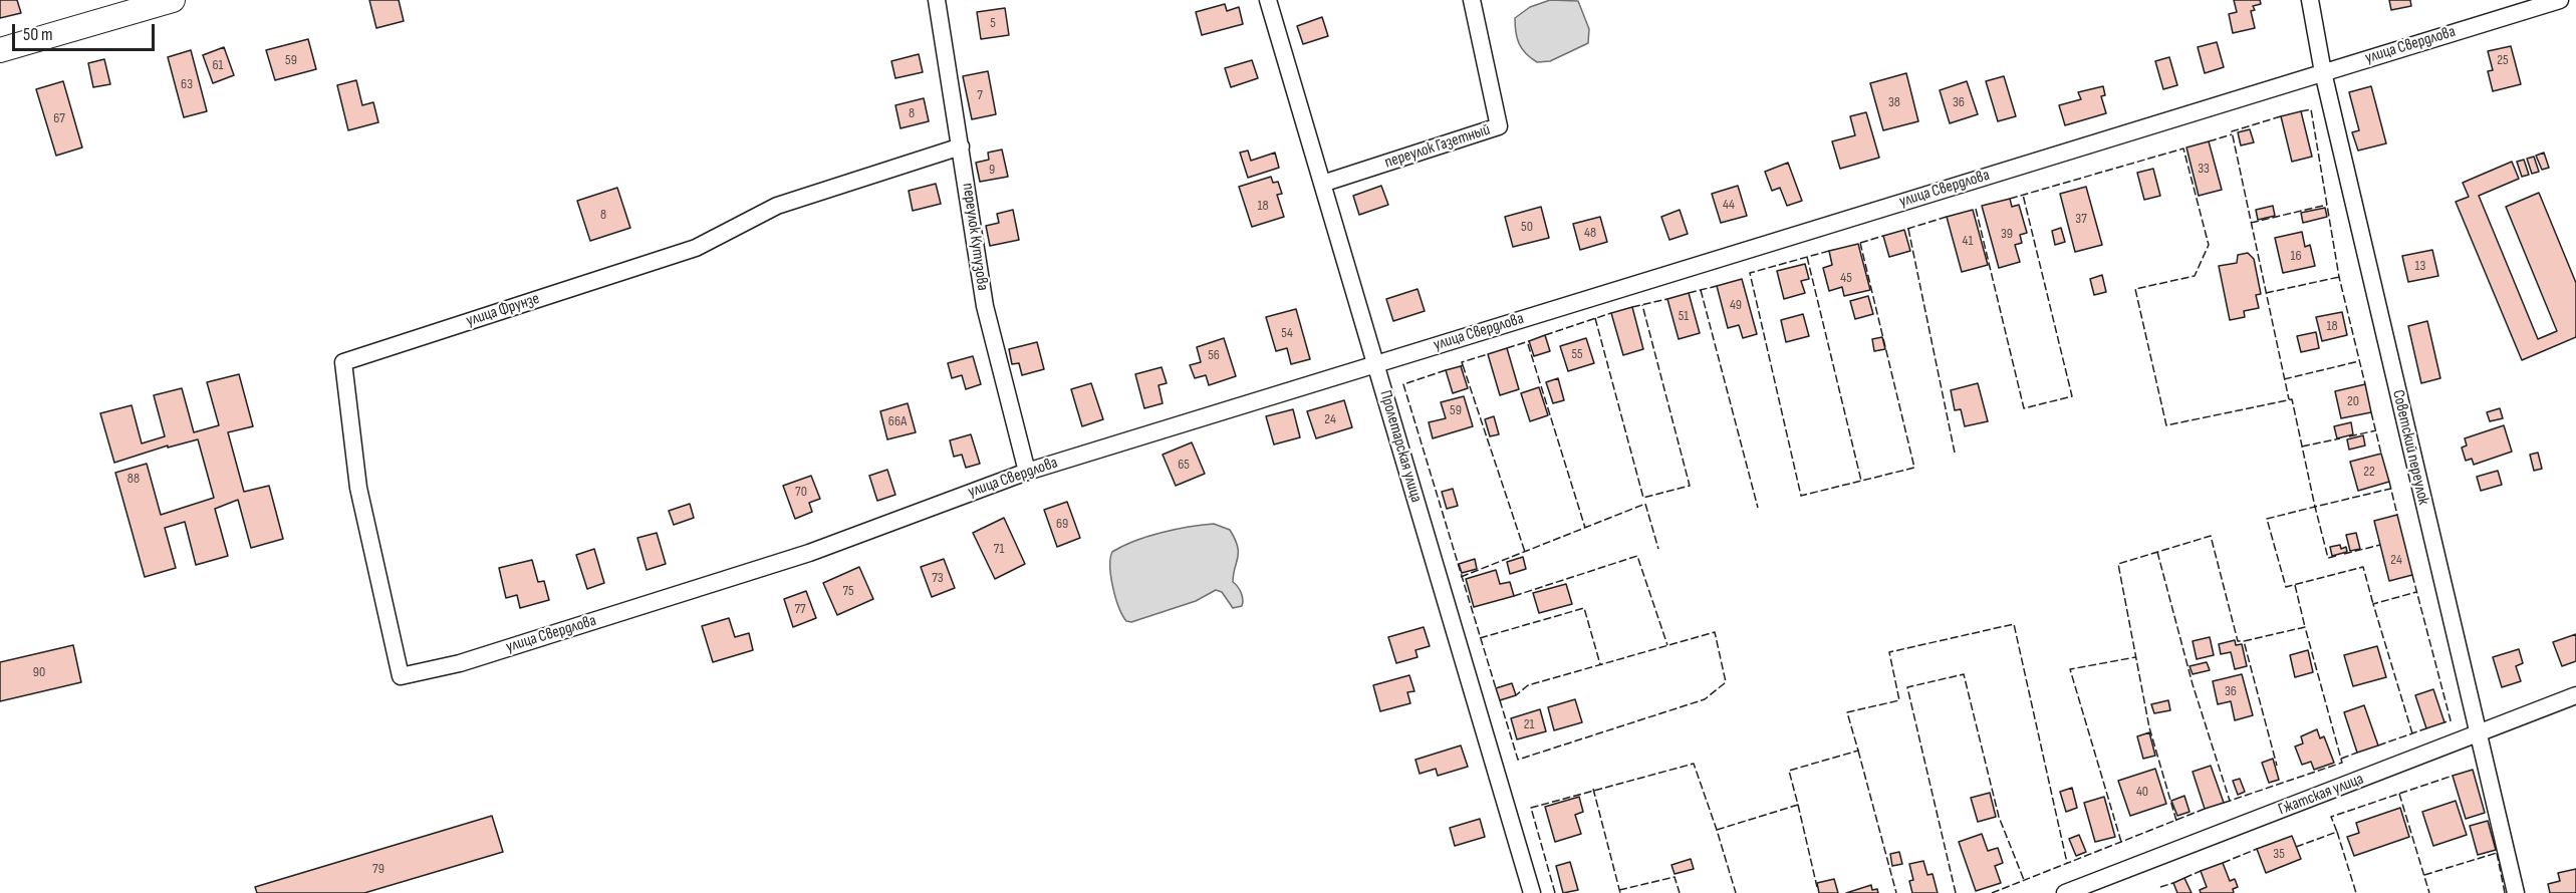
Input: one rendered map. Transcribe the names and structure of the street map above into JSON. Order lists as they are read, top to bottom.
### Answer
{
  "streets": {
    "street": [
      "улица Свердлова",
      "переулок Газетный",
      "переулок Кутузова",
      "улица Фрунзе",
      "Пролетарская улица",
      "Советский переулок",
      "Гжатская улица"
    ]
  },
  "crossings": [
    ["улица Свердлова", "переулок Кутузова"],
    ["улица Свердлова", "улица Фрунзе"],
    ["улица Свердлова", "Пролетарская улица"],
    ["улица Свердлова", "Советский переулок"],
    ["переулок Газетный", "Пролетарская улица"],
    ["переулок Кутузова", "улица Фрунзе"],
    ["Советский переулок", "Гжатская улица"]
  ],
  "house_numbers": [
    "5",
    "59",
    "25",
    "61",
    "63",
    "7",
    "38",
    "36",
    "8",
    "67",
    "33",
    "9",
    "44",
    "18",
    "8",
    "37",
    "50",
    "48",
    "39",
    "41",
    "16",
    "13",
    "45",
    "49",
    "51",
    "18",
    "54",
    "55",
    "56",
    "20",
    "59",
    "24",
    "66А",
    "65",
    "22",
    "88",
    "70",
    "69",
    "71",
    "24",
    "73",
    "75",
    "77",
    "90",
    "36",
    "21",
    "40",
    "35",
    "79"
  ],
  "scale_bar": "50 m"
}
